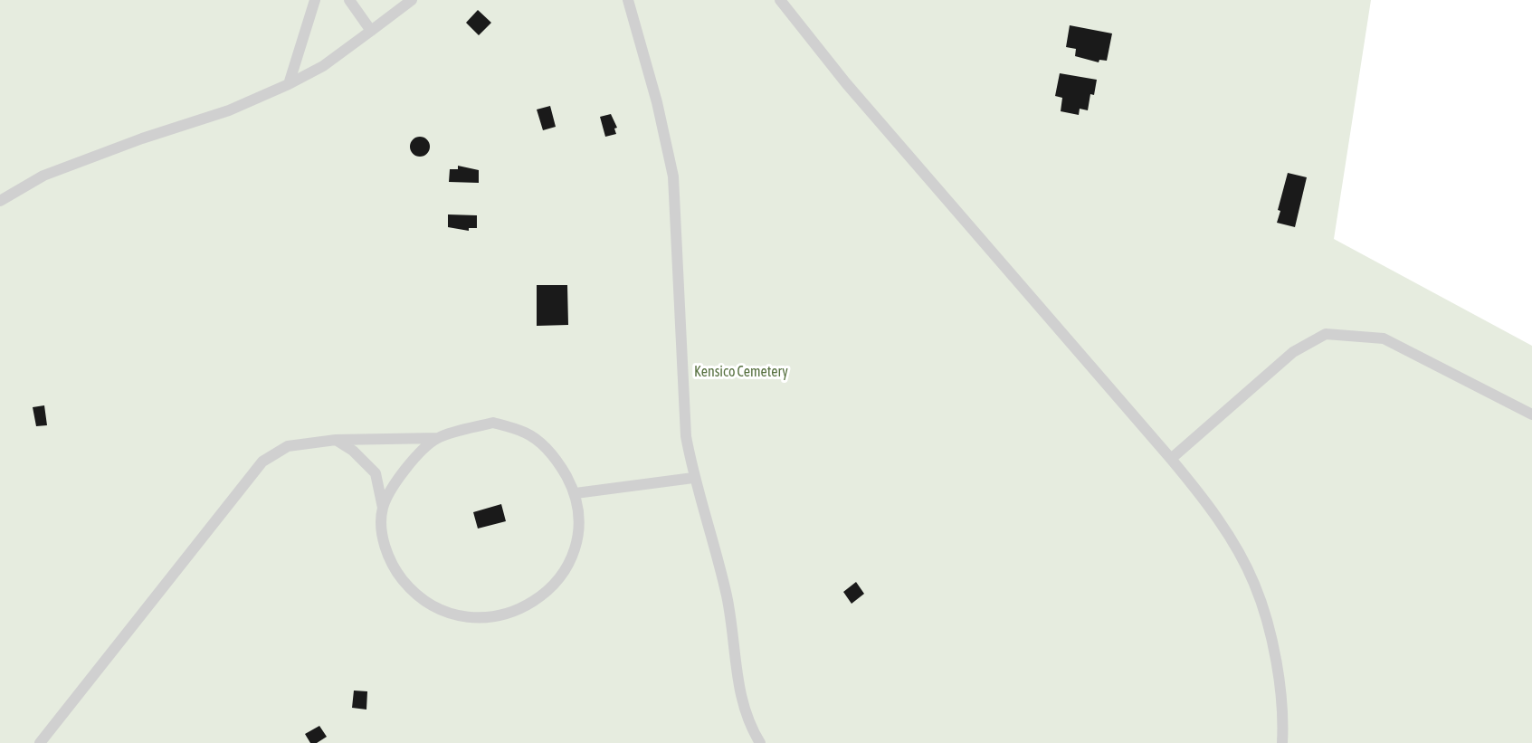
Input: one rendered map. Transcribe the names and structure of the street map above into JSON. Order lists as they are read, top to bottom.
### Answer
{
  "parks": ["Kensico Cemetery"]
}
